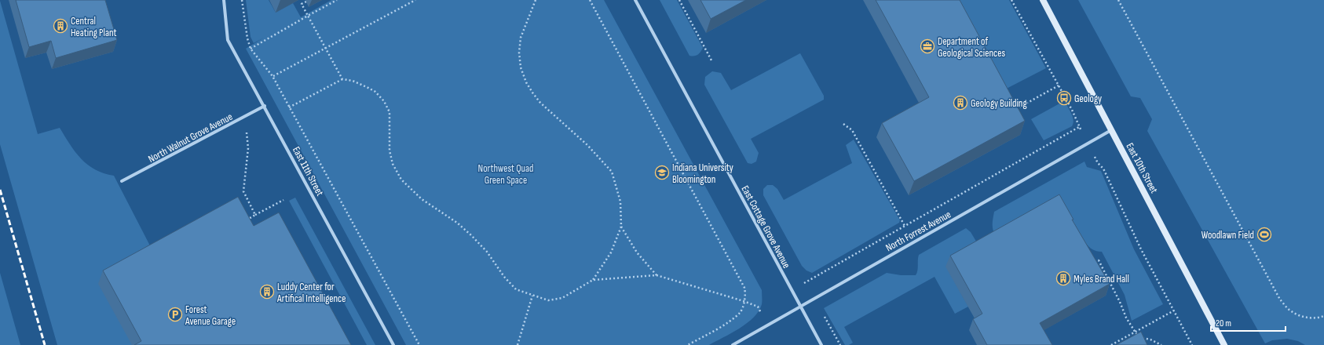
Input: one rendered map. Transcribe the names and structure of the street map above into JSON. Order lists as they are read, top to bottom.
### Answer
{
  "streets": {
    "street": [
      "North Walnut Grove Avenue",
      "East 10th Street",
      "East 11th Street",
      "East Cottage Grove Avenue",
      "North Forrest Avenue"
    ]
  },
  "crossings": [
    ["North Walnut Grove Avenue", "East 11th Street"],
    ["East 10th Street", "North Forrest Avenue"],
    ["East Cottage Grove Avenue", "North Forrest Avenue"]
  ],
  "parks": ["Northwest Quad Green Space"],
  "places": {
    "building": [
      "Central Heating Plant",
      "Geology Building",
      "Myles Brand Hall",
      "Luddy Center for Artifical Intelligence"
    ],
    "office": ["Department of Geological Sciences"],
    "bus stop": ["Geology"],
    "school or university": ["Indiana University Bloomington"],
    "sports": ["Woodlawn Field"],
    "parking": ["Forest Avenue Garage"]
  },
  "scale_bar": "20 m"
}
